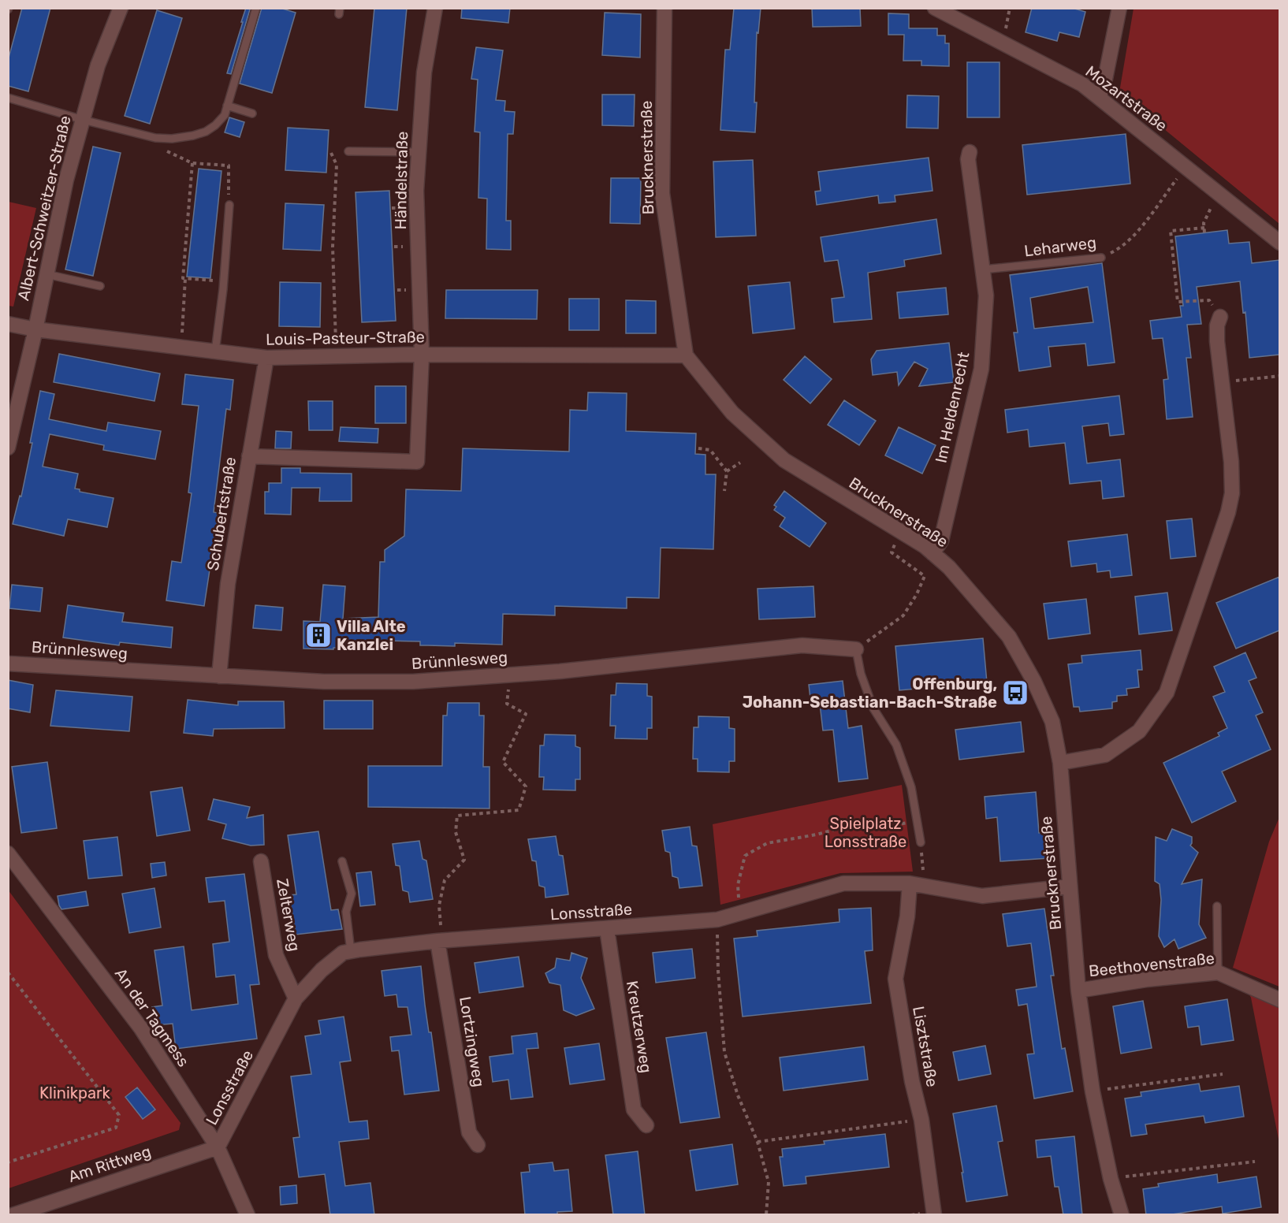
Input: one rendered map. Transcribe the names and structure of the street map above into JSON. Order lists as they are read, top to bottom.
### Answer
{
  "streets": {
    "street": [
      "Mozartstraße",
      "Brucknerstraße",
      "Händelstraße",
      "Albert-Schweitzer-Straße",
      "Louis-Pasteur-Straße",
      "Im Heldenrecht",
      "Schubertstraße",
      "Brünnlesweg",
      "Lonsstraße",
      "Zelterweg",
      "Beethovenstraße",
      "An der Tagmess",
      "Kreutzerweg",
      "Lortzingweg",
      "Lisztstraße",
      "Am Rittweg"
    ],
    "lane": ["Leharweg"]
  },
  "crossings": [
    ["Mozartstraße", "Leharweg"],
    ["Brucknerstraße", "Louis-Pasteur-Straße"],
    ["Brucknerstraße", "Im Heldenrecht"],
    ["Brucknerstraße", "Lonsstraße"],
    ["Brucknerstraße", "Beethovenstraße"],
    ["Händelstraße", "Louis-Pasteur-Straße"],
    ["Händelstraße", "Schubertstraße"],
    ["Albert-Schweitzer-Straße", "Louis-Pasteur-Straße"],
    ["Leharweg", "Im Heldenrecht"],
    ["Louis-Pasteur-Straße", "Schubertstraße"],
    ["Schubertstraße", "Brünnlesweg"],
    ["Lonsstraße", "Zelterweg"],
    ["Lonsstraße", "An der Tagmess"],
    ["Lonsstraße", "Kreutzerweg"],
    ["Lonsstraße", "Lortzingweg"],
    ["Lonsstraße", "Lisztstraße"],
    ["Lonsstraße", "Am Rittweg"],
    ["An der Tagmess", "Am Rittweg"]
  ],
  "parks": ["Spielplatz Lonsstraße", "Klinikpark"],
  "places": {
    "building": ["Villa Alte Kanzlei"],
    "bus stop": ["Offenburg, Johann-Sebastian-Bach-Straße"]
  }
}
